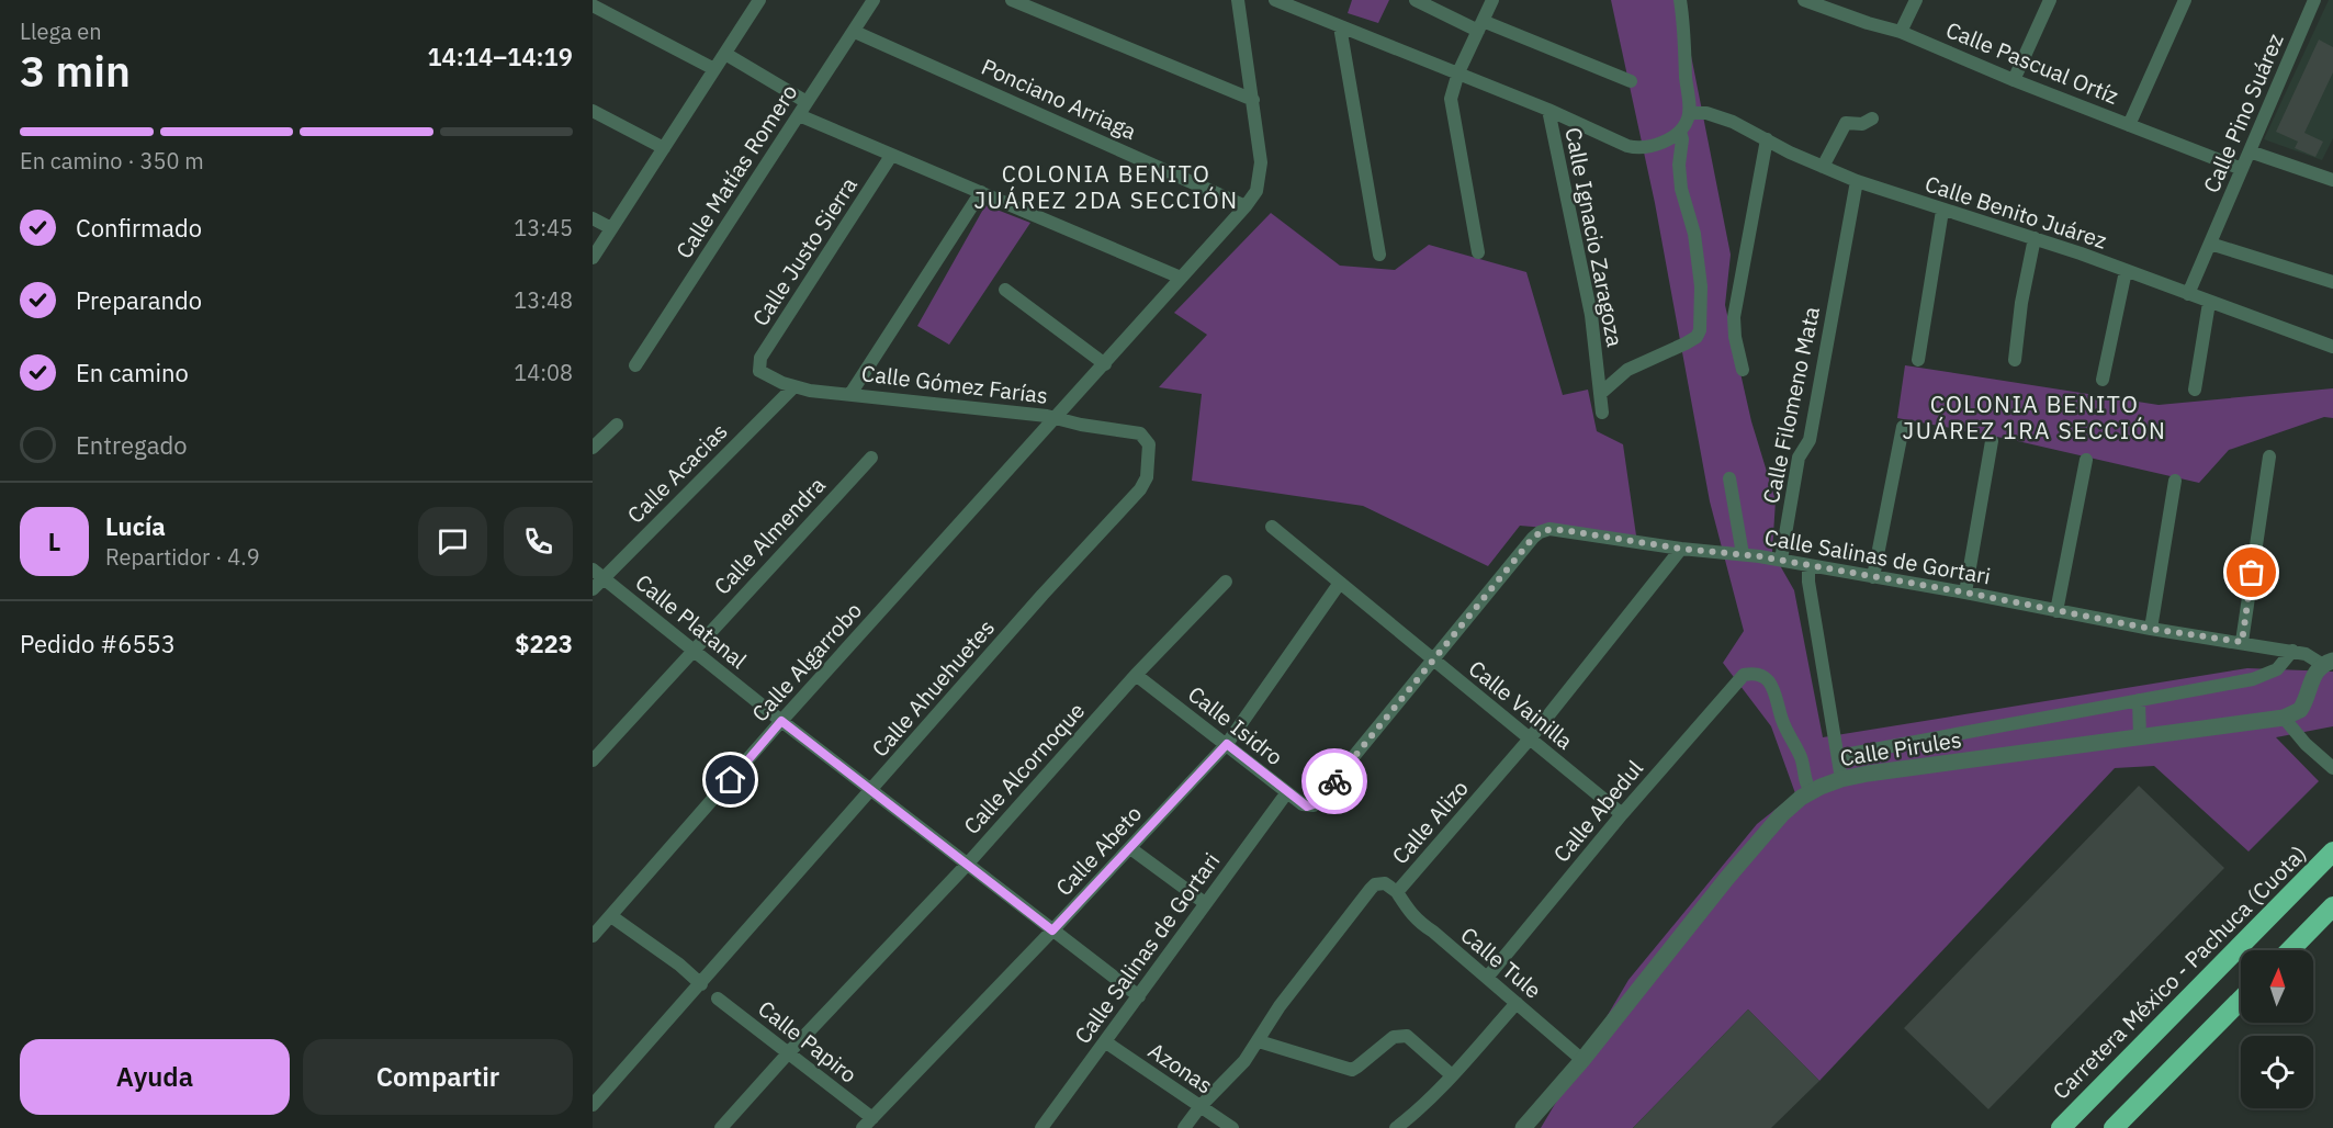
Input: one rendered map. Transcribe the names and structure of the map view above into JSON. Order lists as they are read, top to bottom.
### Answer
{
  "streets": {
    "highway": ["Carretera México - Pachuca (Cuota)"],
    "street": [
      "Calle Pascual Ortíz",
      "Ponciano Arriaga",
      "Calle Pino Suárez",
      "Calle Matías Romero",
      "Calle Benito Juárez",
      "Calle Ignacio Zaragoza",
      "Calle Justo Sierra",
      "Calle Gómez Farías",
      "Calle Filomeno Mata",
      "Calle Acacias",
      "Calle Almendra",
      "Calle Salinas de Gortari",
      "Calle Platanal",
      "Calle Algarrobo",
      "Calle Ahuehuetes",
      "Calle Vainilla",
      "Calle Isidro",
      "Calle Pirules",
      "Calle Alcornoque",
      "Calle Abedul",
      "Calle Alizo",
      "Calle Abeto",
      "Calle Tule",
      "Calle Papiro",
      "Azonas"
    ]
  },
  "crossings": [
    ["Calle Pascual Ortíz", "Calle Pino Suárez"],
    ["Ponciano Arriaga", "Calle Matías Romero"],
    ["Ponciano Arriaga", "Calle Algarrobo"],
    ["Calle Pino Suárez", "Calle Benito Juárez"],
    ["Calle Benito Juárez", "Calle Filomeno Mata"],
    ["Calle Justo Sierra", "Calle Gómez Farías"],
    ["Calle Gómez Farías", "Calle Acacias"],
    ["Calle Gómez Farías", "Calle Algarrobo"],
    ["Calle Gómez Farías", "Calle Ahuehuetes"],
    ["Calle Filomeno Mata", "Calle Salinas de Gortari"],
    ["Calle Acacias", "Calle Platanal"],
    ["Calle Almendra", "Calle Platanal"],
    ["Calle Salinas de Gortari", "Calle Platanal"],
    ["Calle Salinas de Gortari", "Calle Vainilla"],
    ["Calle Salinas de Gortari", "Calle Isidro"],
    ["Calle Salinas de Gortari", "Calle Pirules"],
    ["Calle Salinas de Gortari", "Calle Alizo"],
    ["Calle Salinas de Gortari", "Azonas"],
    ["Calle Platanal", "Calle Algarrobo"],
    ["Calle Platanal", "Calle Ahuehuetes"],
    ["Calle Platanal", "Calle Alcornoque"],
    ["Calle Platanal", "Calle Abeto"],
    ["Calle Vainilla", "Calle Abedul"],
    ["Calle Vainilla", "Calle Alizo"],
    ["Calle Vainilla", "Calle Abeto"],
    ["Calle Isidro", "Calle Alcornoque"],
    ["Calle Isidro", "Calle Abeto"],
    ["Calle Pirules", "Calle Abedul"],
    ["Calle Pirules", "Calle Tule"],
    ["Calle Alcornoque", "Calle Papiro"],
    ["Calle Abedul", "Calle Tule"],
    ["Calle Alizo", "Calle Tule"],
    ["Calle Alizo", "Azonas"],
    ["Calle Abeto", "Calle Papiro"]
  ],
  "districts": ["COLONIA BENITO JUÁREZ 2DA SECCIÓN", "COLONIA BENITO JUÁREZ 1RA SECCIÓN"],
  "north": "top",
  "page": {
    "heading": ["3 min", "Llega en", "14:14–14:19"],
    "panel": [
      "Lucía",
      "Repartidor · 4.9",
      "Pedido #6553",
      "$223"
    ],
    "bar": "En camino · 350 m",
    "list": [
      ["Confirmado", "13:45"],
      ["Preparando", "13:48"],
      ["En camino", "14:08"],
      "Entregado"
    ],
    "round": "L",
    "buttons": ["Ayuda", "Compartir"]
  }
}
